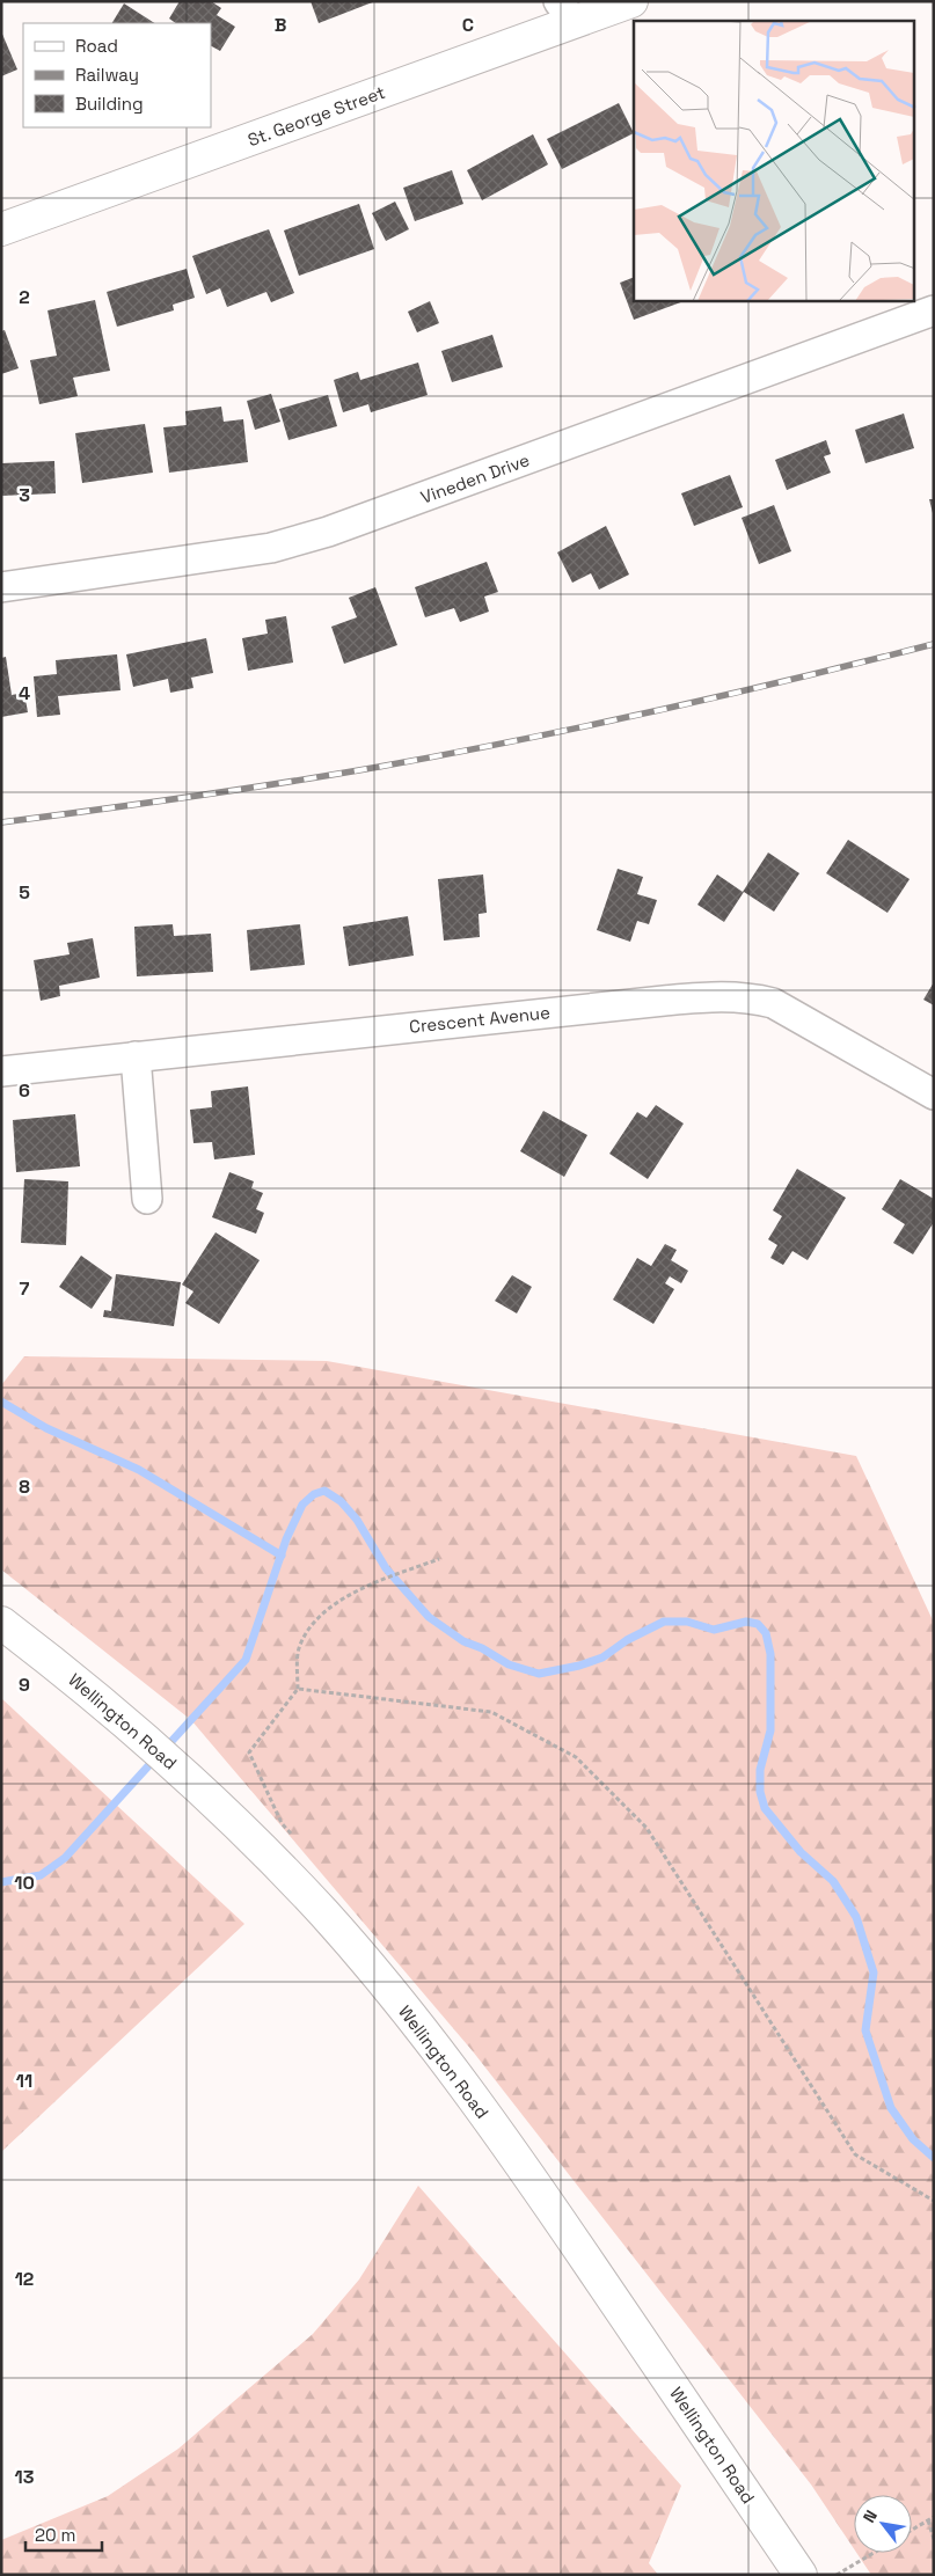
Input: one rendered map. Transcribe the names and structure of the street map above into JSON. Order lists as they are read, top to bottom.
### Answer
{
  "streets": {
    "main road": ["St. George Street", "Wellington Road"],
    "street": ["Vineden Drive", "Crescent Avenue"]
  },
  "legend": ["Road", "Railway", "Building"],
  "scale_bar": "20 m",
  "north": "top left",
  "grid": {
    "columns": ["B", "C"],
    "rows": [
      "2",
      "3",
      "4",
      "5",
      "6",
      "7",
      "8",
      "9",
      "10",
      "11",
      "12",
      "13"
    ]
  }
}
